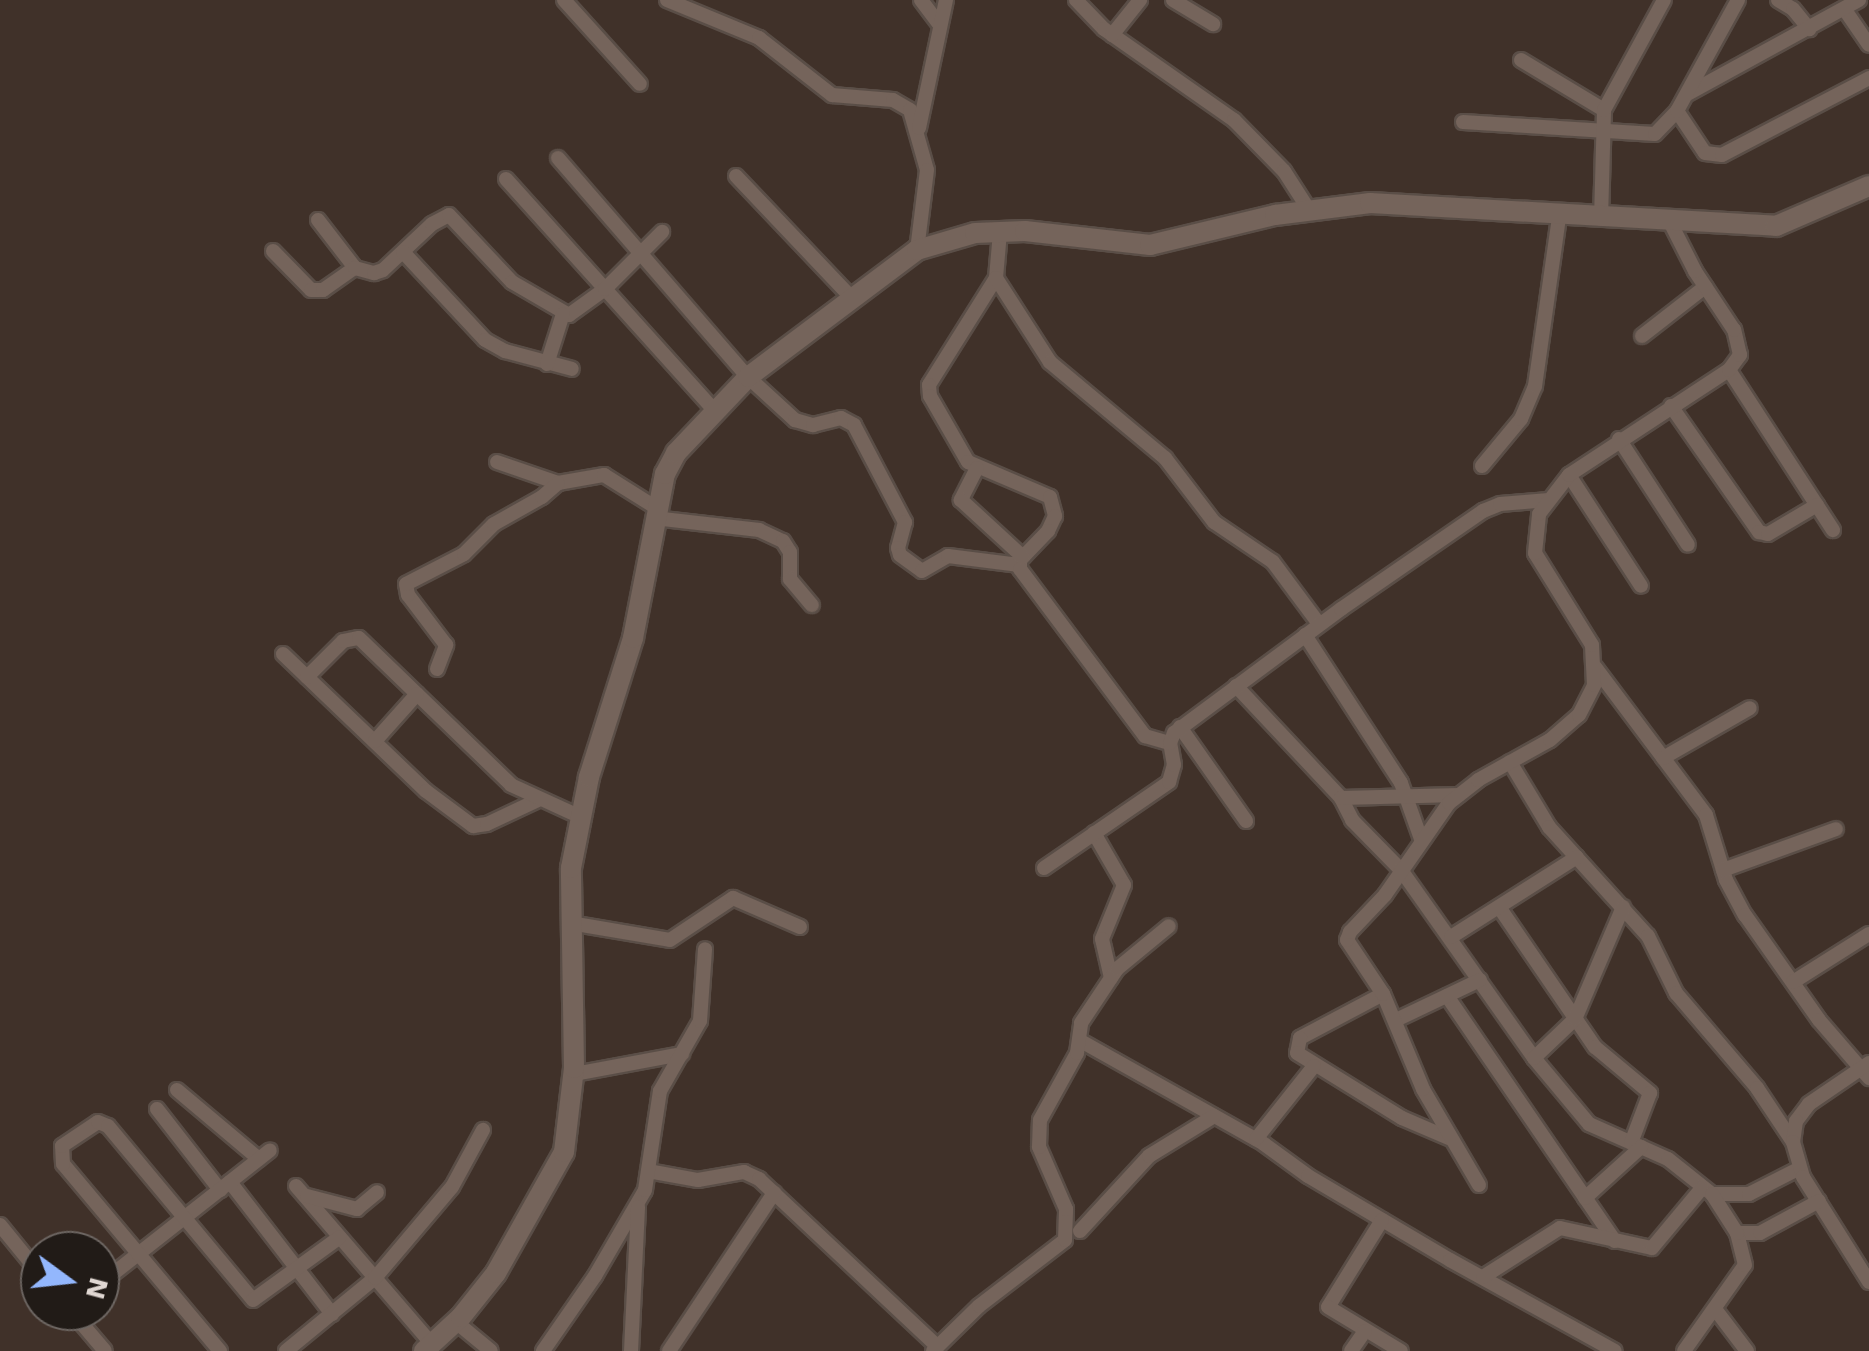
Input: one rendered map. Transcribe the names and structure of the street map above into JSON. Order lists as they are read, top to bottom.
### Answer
{
  "north": "right"
}
